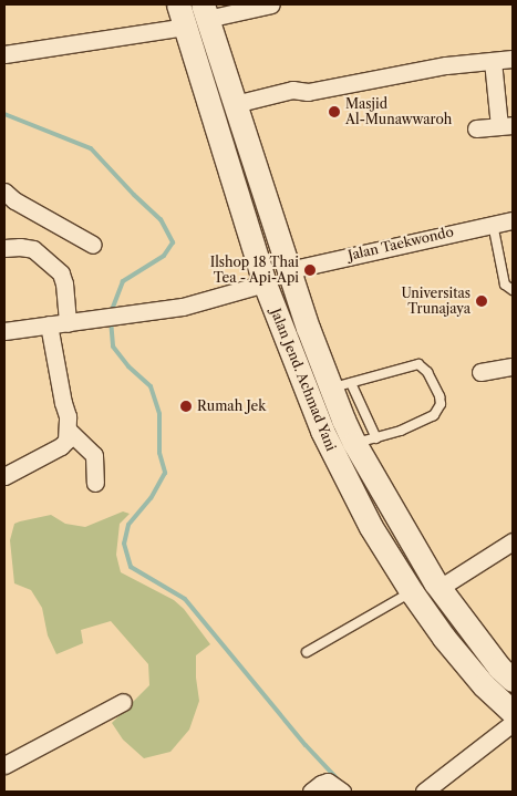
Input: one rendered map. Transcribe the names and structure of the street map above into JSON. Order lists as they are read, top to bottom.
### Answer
{
  "streets": {
    "street": ["Jalan Taekwondo", "Jalan Jend. Achmad Yani"]
  },
  "crossings": [
    ["Jalan Taekwondo", "Jalan Jend. Achmad Yani"]
  ],
  "places": [
    "Masjid Al-Munawwaroh",
    "Ilshop 18 Thai Tea - Api-Api",
    "Universitas Trunajaya",
    "Rumah Jek"
  ]
}
